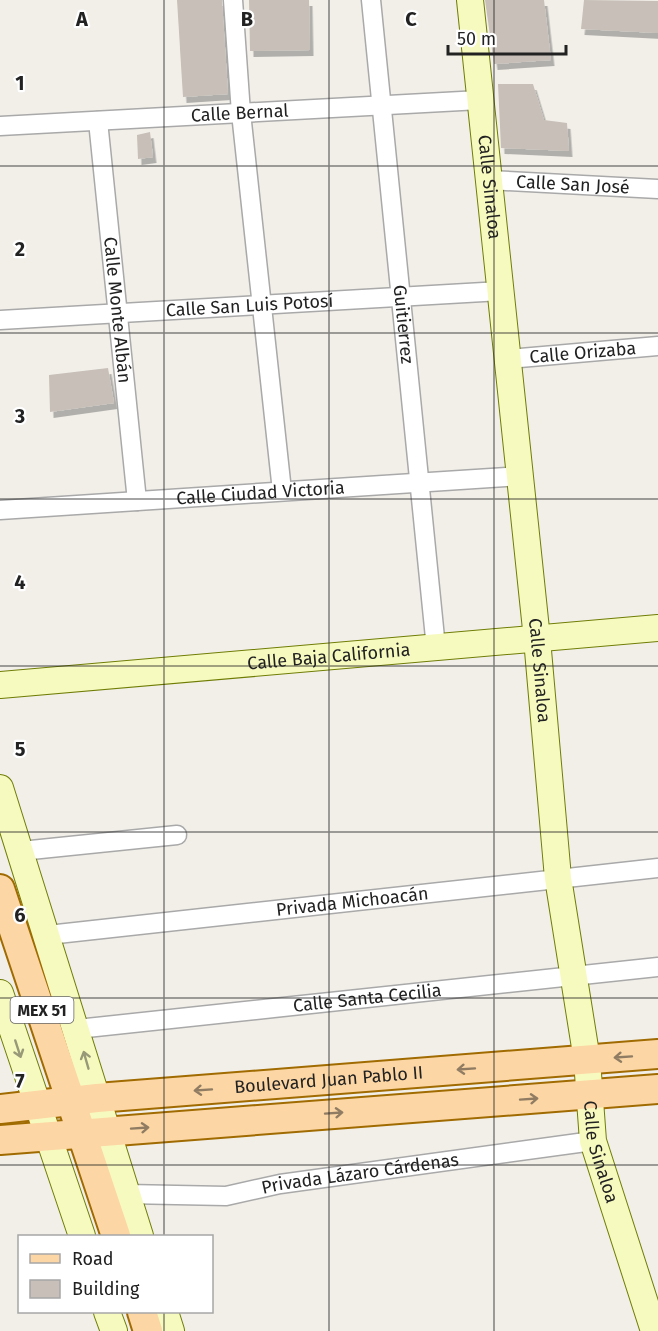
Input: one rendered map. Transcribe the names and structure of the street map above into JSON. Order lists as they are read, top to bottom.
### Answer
{
  "streets": {
    "main road": ["MEX 51", "Boulevard Juan Pablo II"],
    "street": [
      "Calle Bernal",
      "Calle San José",
      "Calle Sinaloa",
      "Calle San Luis Potosí",
      "Calle Monte Albán",
      "Guitierrez",
      "Calle Orizaba",
      "Calle Ciudad Victoria",
      "Calle Baja California",
      "Privada Michoacán",
      "Calle Santa Cecilia",
      "Privada Lázaro Cárdenas"
    ]
  },
  "crossings": [
    ["Calle Bernal", "Calle Sinaloa"],
    ["Calle Bernal", "Calle Monte Albán"],
    ["Calle Bernal", "Guitierrez"],
    ["Calle San José", "Calle Sinaloa"],
    ["Calle Sinaloa", "Calle San Luis Potosí"],
    ["Calle Sinaloa", "Calle Orizaba"],
    ["Calle Sinaloa", "Calle Ciudad Victoria"],
    ["Calle Sinaloa", "Calle Baja California"],
    ["Calle Sinaloa", "Privada Michoacán"],
    ["Calle Sinaloa", "Calle Santa Cecilia"],
    ["Calle Sinaloa", "Boulevard Juan Pablo II"],
    ["Calle Sinaloa", "Privada Lázaro Cárdenas"],
    ["Calle San Luis Potosí", "Calle Monte Albán"],
    ["Calle San Luis Potosí", "Guitierrez"],
    ["Calle Monte Albán", "Calle Ciudad Victoria"],
    ["Guitierrez", "Calle Ciudad Victoria"],
    ["Guitierrez", "Calle Baja California"],
    ["MEX 51", "Boulevard Juan Pablo II"]
  ],
  "legend": ["Road", "Building"],
  "scale_bar": "50 m",
  "grid": {
    "columns": ["A", "B", "C"],
    "rows": [
      "1",
      "2",
      "3",
      "4",
      "5",
      "6",
      "7"
    ]
  }
}
